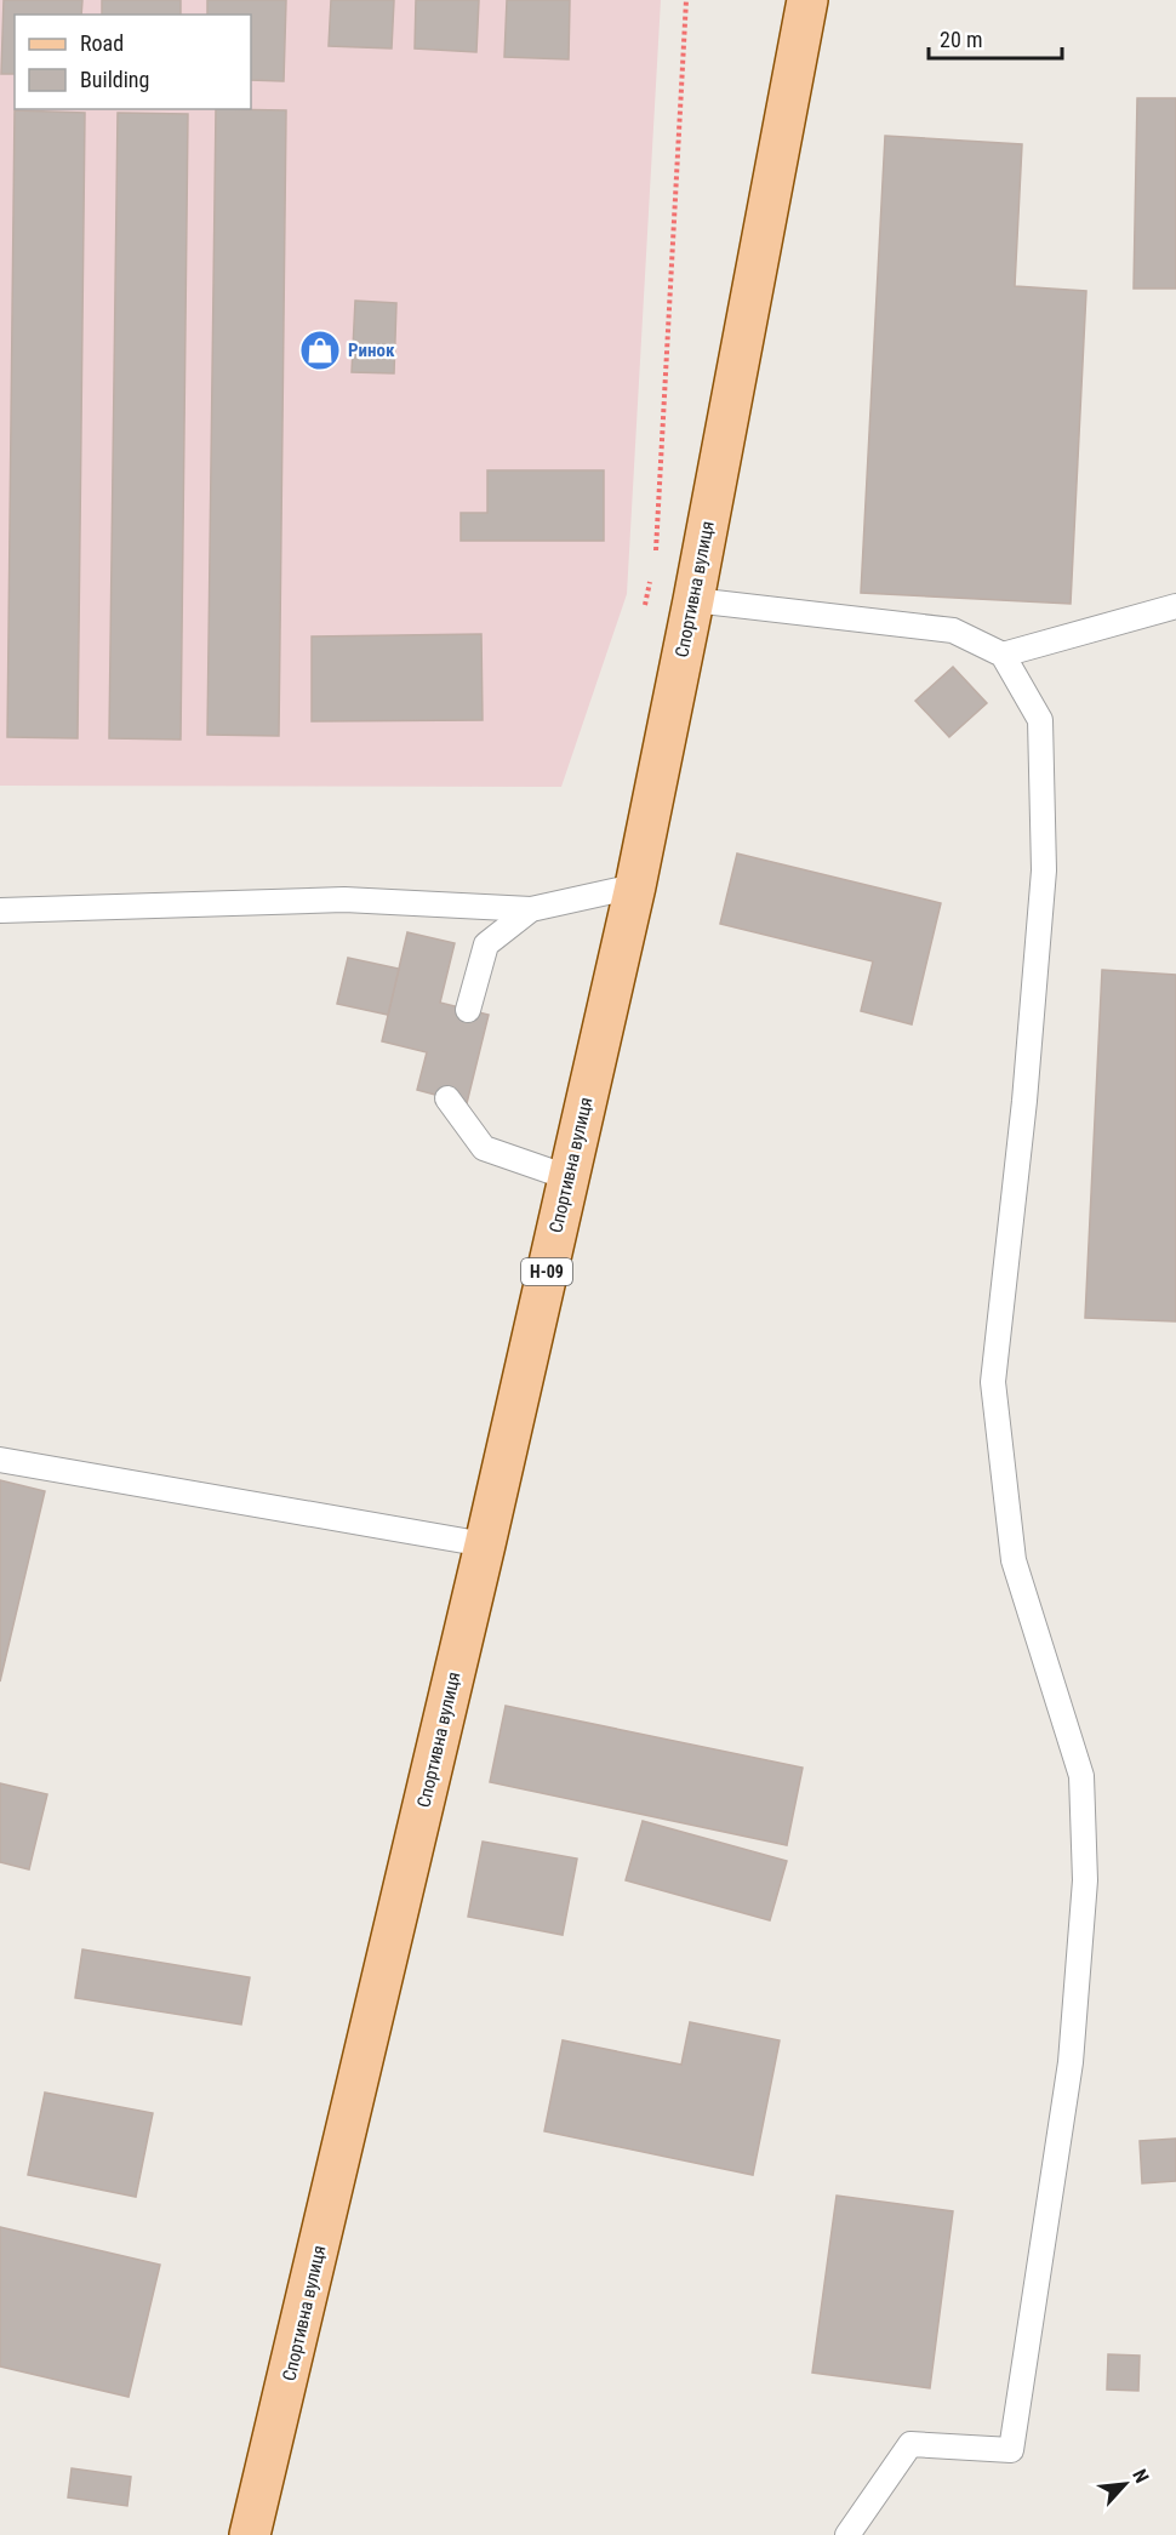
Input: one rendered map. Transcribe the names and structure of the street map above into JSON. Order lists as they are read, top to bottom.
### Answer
{
  "streets": {
    "main road": ["Спортивна вулиця", "Н-09"]
  },
  "places": {
    "shop": ["Ринок"]
  },
  "legend": ["Road", "Building"],
  "scale_bar": "20 m",
  "north": "top right"
}
